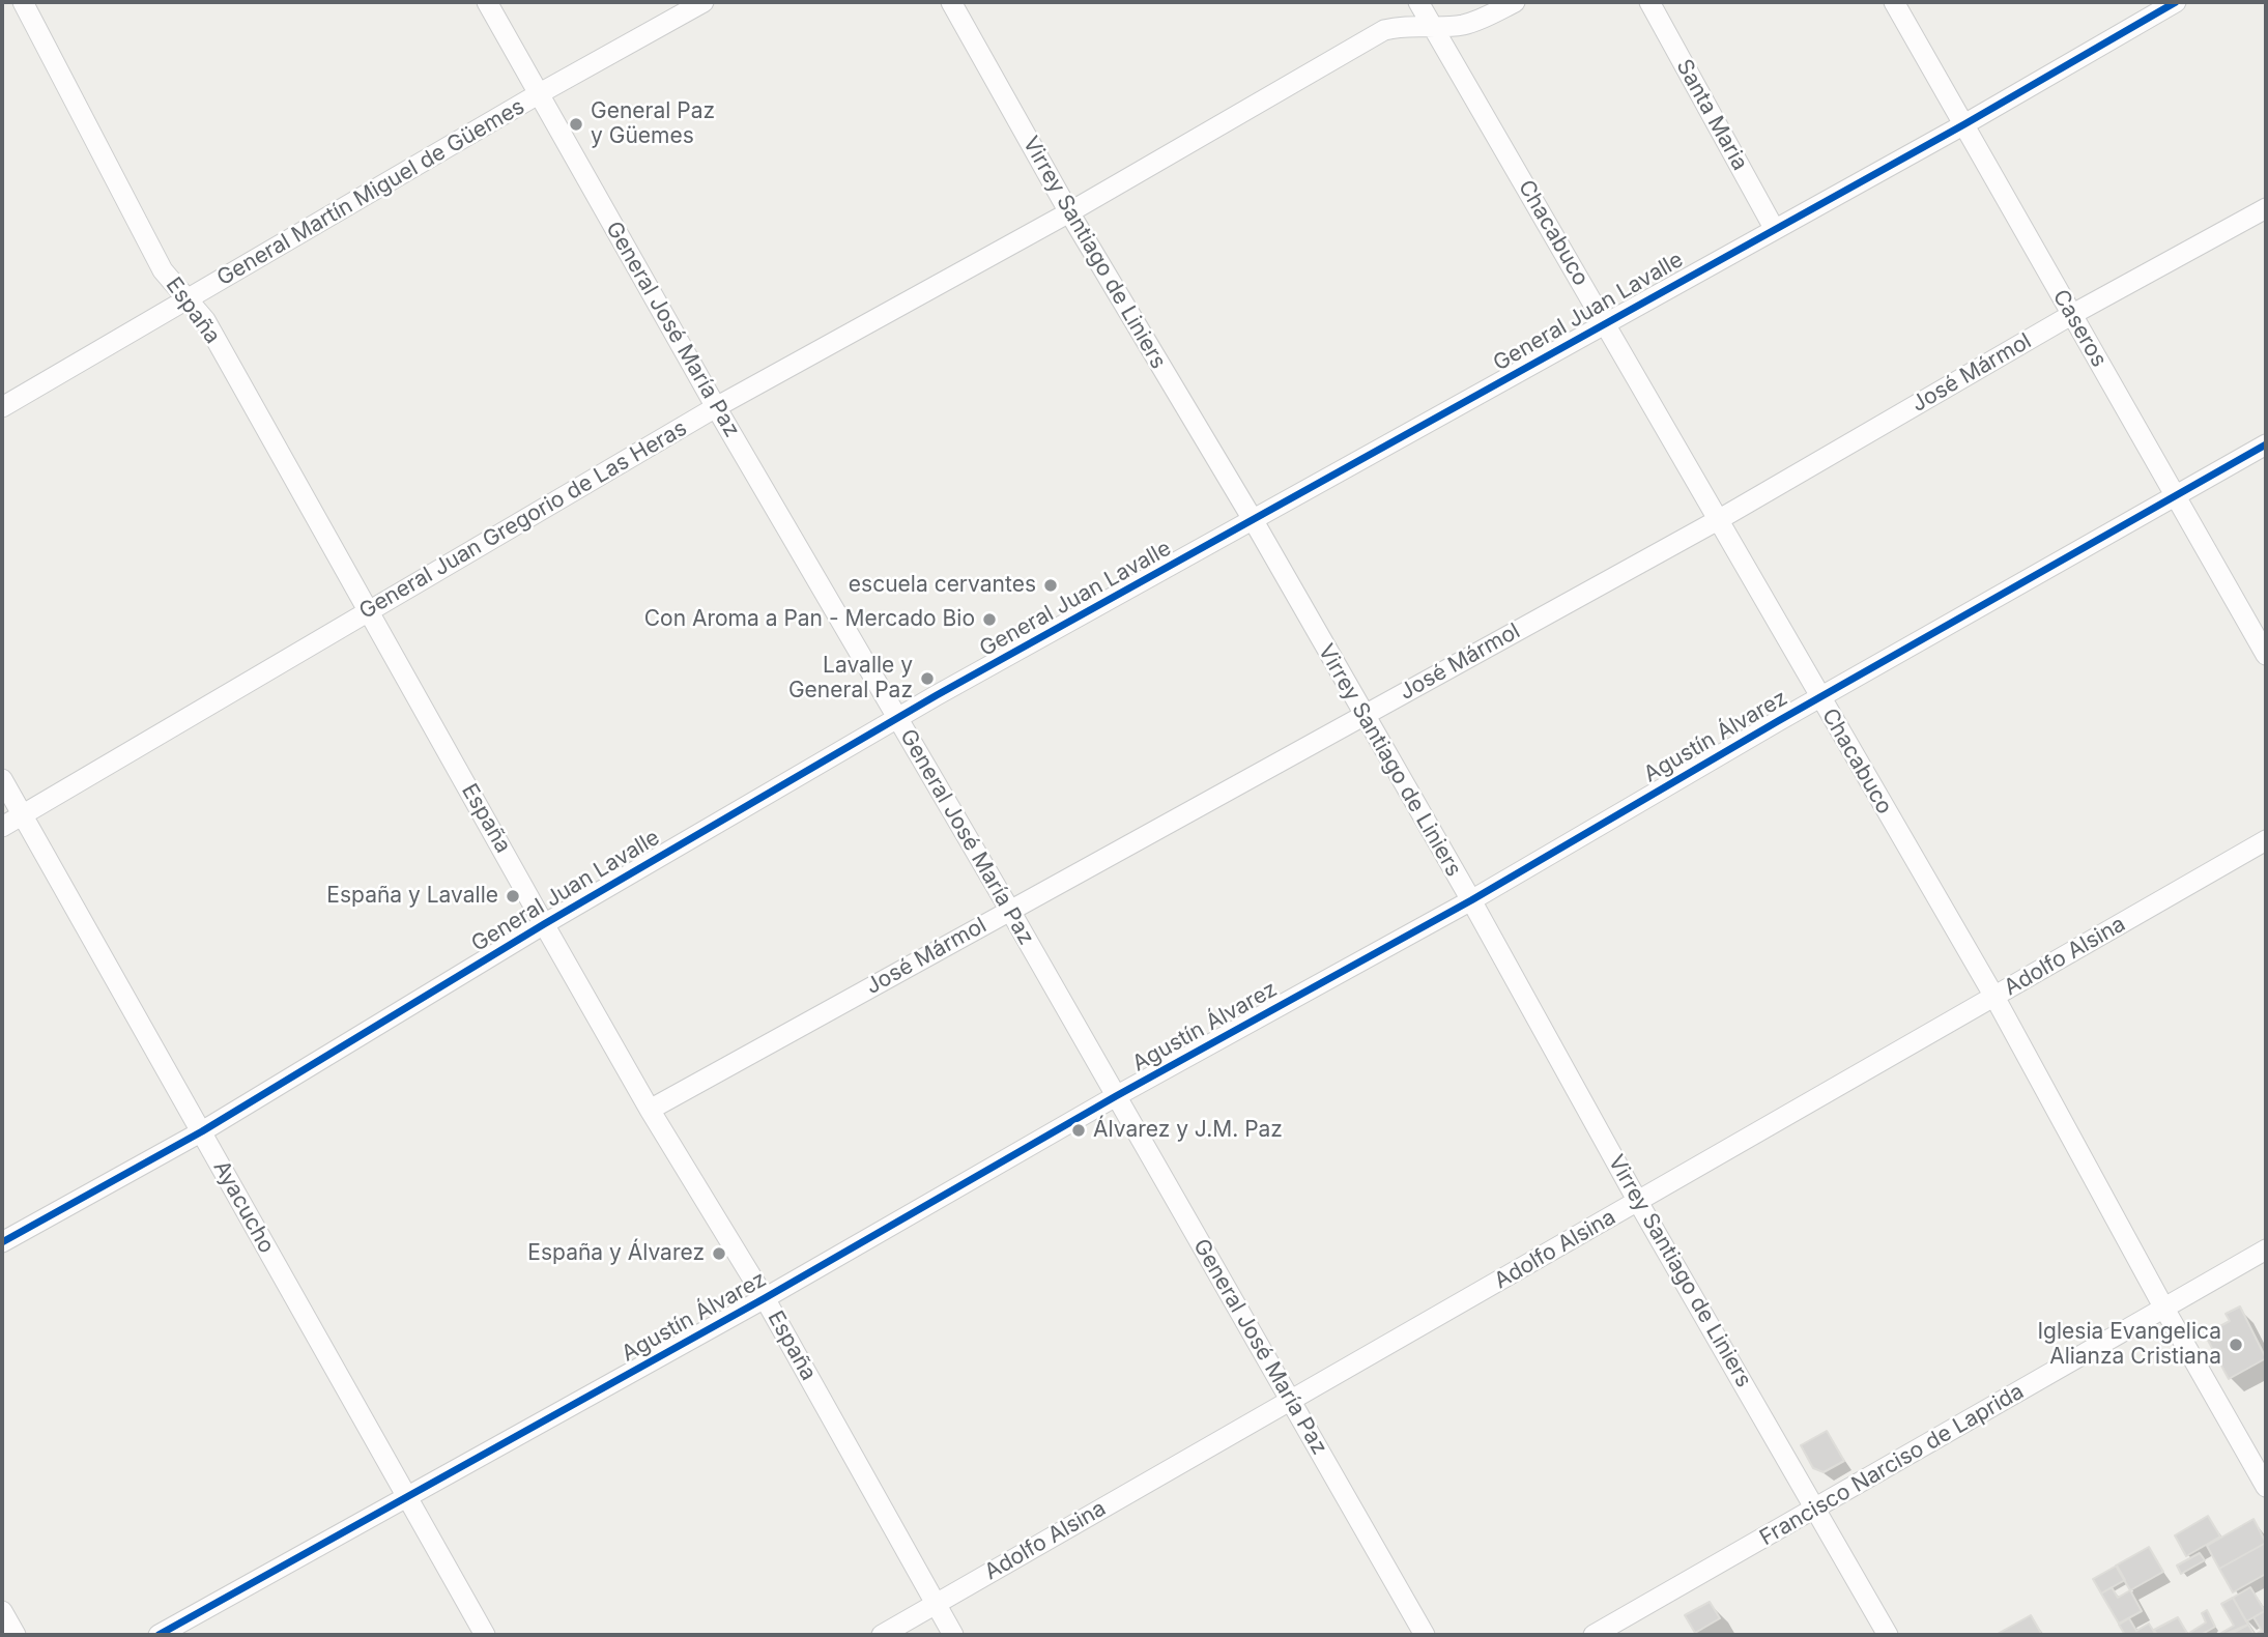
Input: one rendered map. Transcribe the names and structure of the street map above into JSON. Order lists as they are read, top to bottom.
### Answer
{
  "streets": {
    "street": [
      "Santa Maria",
      "General Martín Miguel de Güemes",
      "Chacabuco",
      "Virrey Santiago de Liniers",
      "España",
      "General Juan Lavalle",
      "Caseros",
      "General José María Paz",
      "José Mármol",
      "General Juan Gregorio de Las Heras",
      "Agustín Álvarez",
      "Adolfo Alsina",
      "Ayacucho",
      "Francisco Narciso de Laprida"
    ]
  },
  "crossings": [
    ["Santa Maria", "General Juan Lavalle"],
    ["General Martín Miguel de Güemes", "España"],
    ["General Martín Miguel de Güemes", "General José María Paz"],
    ["Chacabuco", "General Juan Lavalle"],
    ["Chacabuco", "José Mármol"],
    ["Chacabuco", "General Juan Gregorio de Las Heras"],
    ["Chacabuco", "Agustín Álvarez"],
    ["Chacabuco", "Adolfo Alsina"],
    ["Chacabuco", "Francisco Narciso de Laprida"],
    ["Virrey Santiago de Liniers", "General Juan Lavalle"],
    ["Virrey Santiago de Liniers", "José Mármol"],
    ["Virrey Santiago de Liniers", "General Juan Gregorio de Las Heras"],
    ["Virrey Santiago de Liniers", "Agustín Álvarez"],
    ["Virrey Santiago de Liniers", "Adolfo Alsina"],
    ["Virrey Santiago de Liniers", "Francisco Narciso de Laprida"],
    ["España", "General Juan Lavalle"],
    ["España", "José Mármol"],
    ["España", "General Juan Gregorio de Las Heras"],
    ["España", "Agustín Álvarez"],
    ["España", "Adolfo Alsina"],
    ["General Juan Lavalle", "Caseros"],
    ["General Juan Lavalle", "General José María Paz"],
    ["General Juan Lavalle", "Ayacucho"],
    ["Caseros", "José Mármol"],
    ["Caseros", "Agustín Álvarez"],
    ["General José María Paz", "José Mármol"],
    ["General José María Paz", "General Juan Gregorio de Las Heras"],
    ["General José María Paz", "Agustín Álvarez"],
    ["General José María Paz", "Adolfo Alsina"],
    ["General Juan Gregorio de Las Heras", "Ayacucho"],
    ["Agustín Álvarez", "Ayacucho"]
  ],
  "places": [
    "General Paz y Güemes",
    "escuela cervantes",
    "Con Aroma a Pan - Mercado Bio",
    "Lavalle y General Paz",
    "España y Lavalle",
    "Álvarez y J.M. Paz",
    "España y Álvarez",
    "Iglesia Evangelica Alianza Cristiana"
  ]
}
